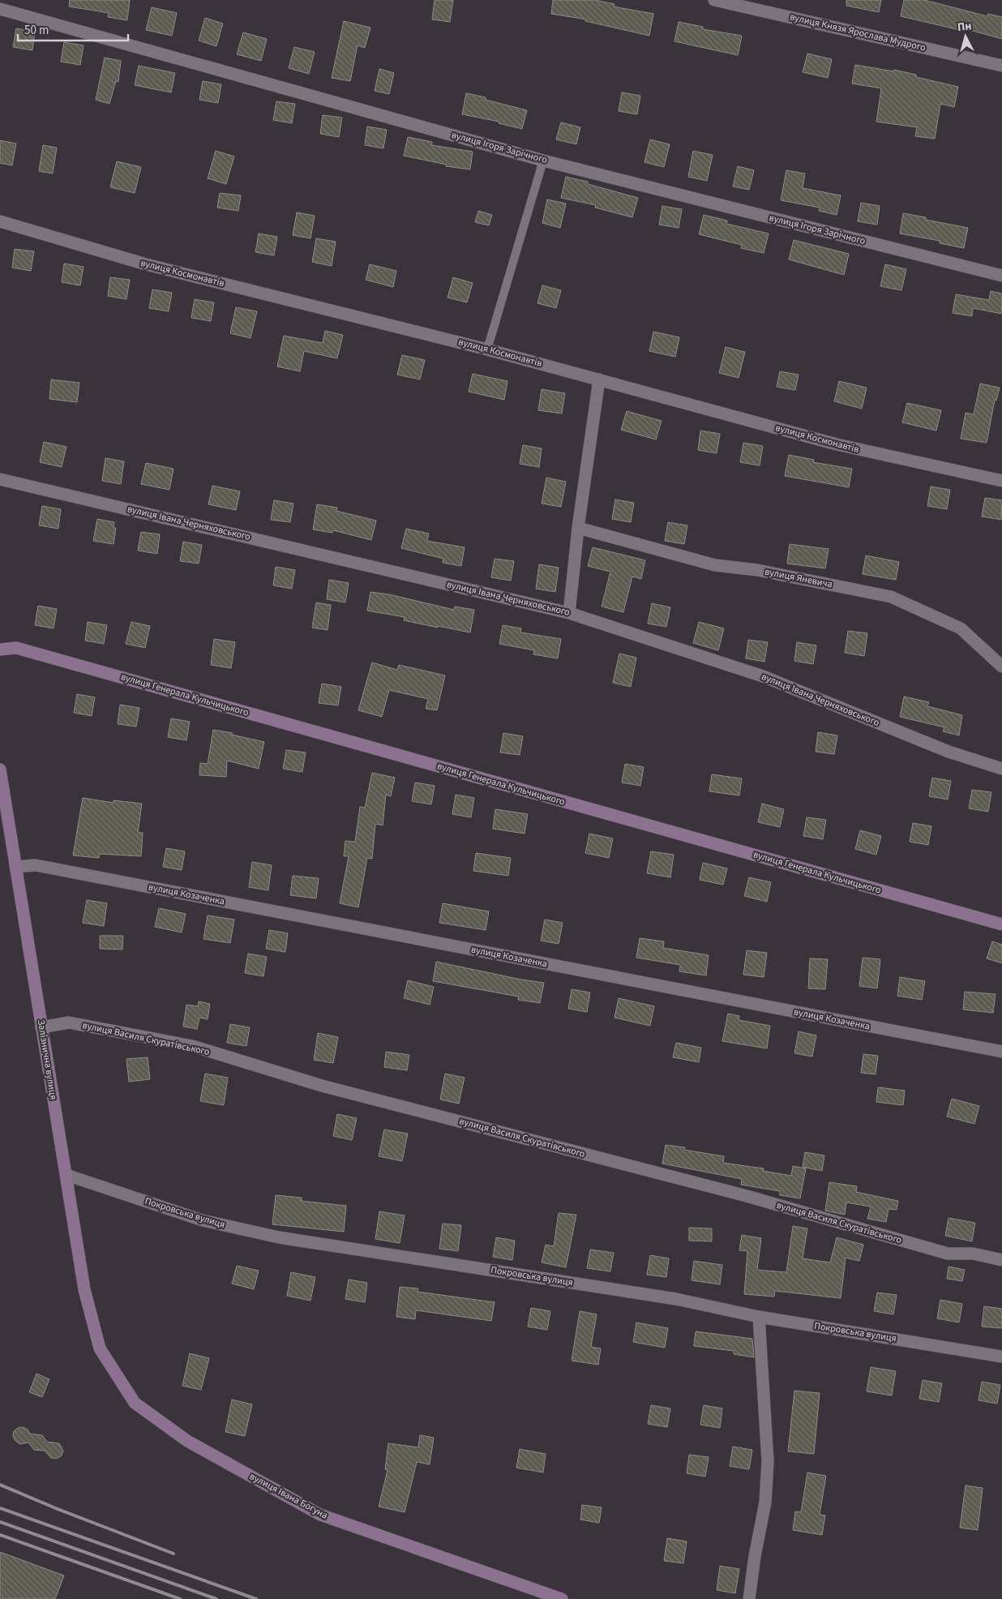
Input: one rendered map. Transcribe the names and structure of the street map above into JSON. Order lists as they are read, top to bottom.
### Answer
{
  "streets": {
    "street": [
      "вулиця Князя Ярослава Мудрого",
      "вулиця Ігоря Зарічного",
      "вулиця Космонавтів",
      "вулиця Івана Черняховського",
      "вулиця Яневича",
      "вулиця Генерала Кульчицького",
      "вулиця Козаченка",
      "вулиця Василя Скуратівського",
      "Залізнична вулиця",
      "Покровська вулиця",
      "вулиця Івана Богуна"
    ]
  },
  "crossings": [
    ["вулиця Козаченка", "Залізнична вулиця"],
    ["вулиця Василя Скуратівського", "Залізнична вулиця"],
    ["Залізнична вулиця", "Покровська вулиця"],
    ["Залізнична вулиця", "вулиця Івана Богуна"]
  ],
  "scale_bar": "50 m",
  "north": "top"
}
